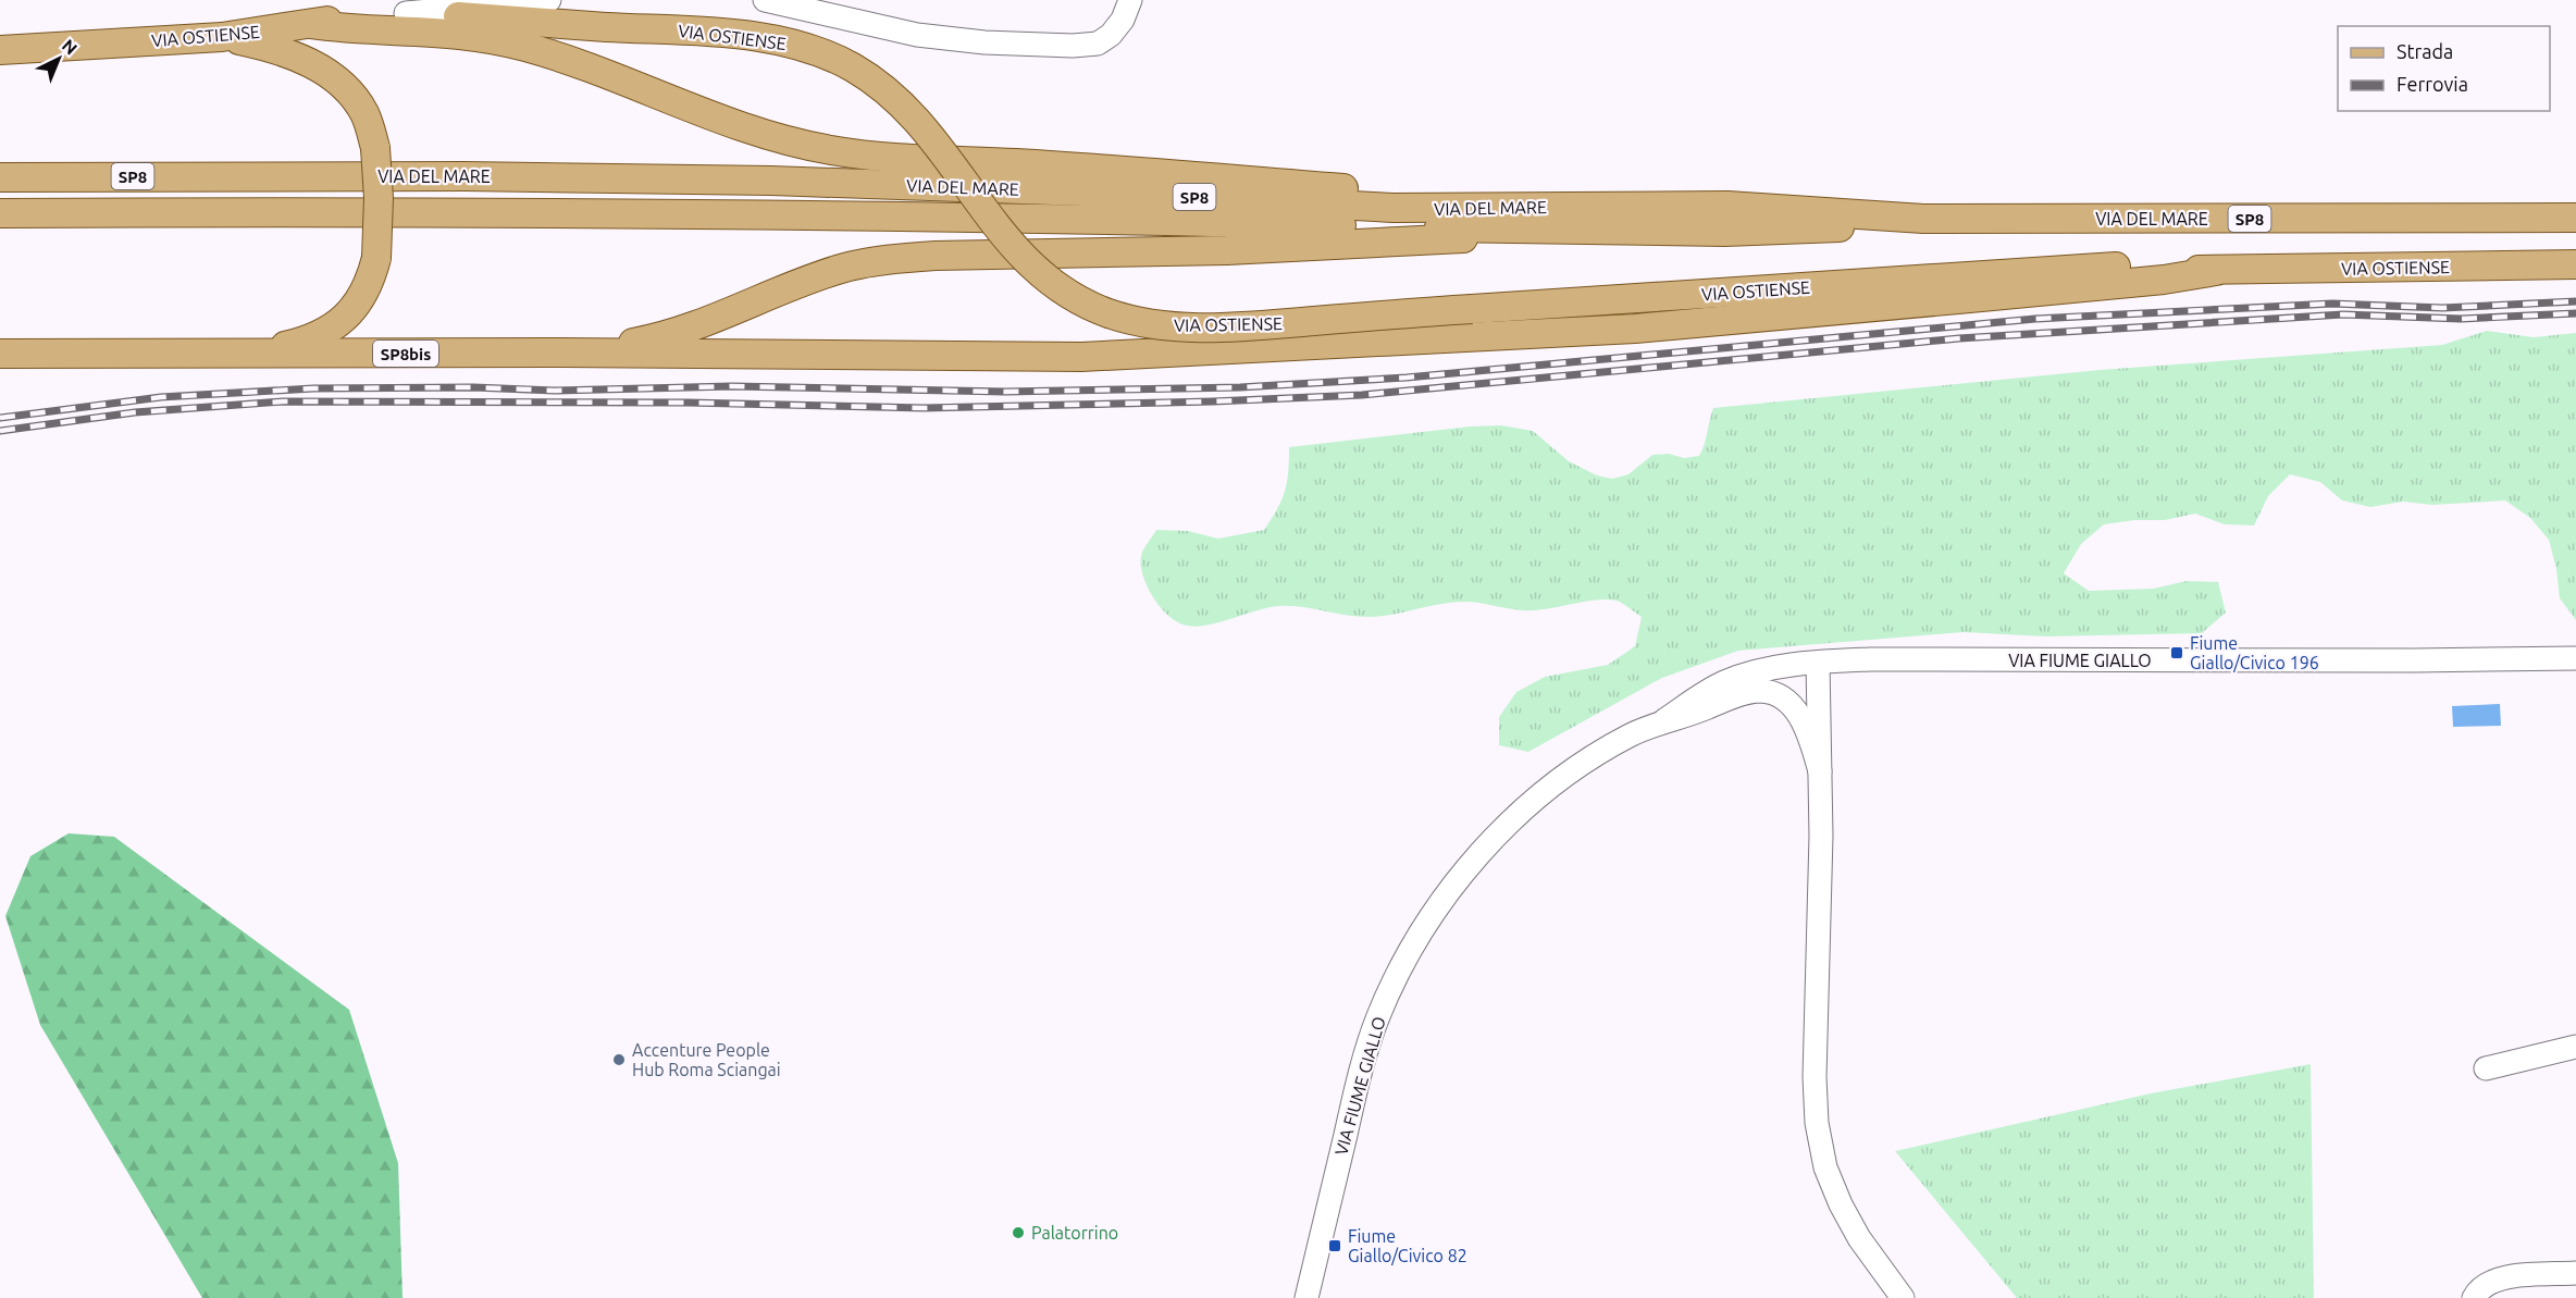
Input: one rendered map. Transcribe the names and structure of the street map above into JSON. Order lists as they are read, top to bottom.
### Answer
{
  "streets": {
    "main road": [
      "VIA OSTIENSE",
      "SP8",
      "VIA DEL MARE",
      "SP8bis"
    ],
    "street": ["VIA FIUME GIALLO"]
  },
  "places": {
    "transit": ["Fiume Giallo/Civico 196", "Fiume Giallo/Civico 82"],
    "other": ["Accenture People Hub Roma Sciangai", "Palatorrino"]
  },
  "legend": ["Strada", "Ferrovia"],
  "north": "top right"
}
